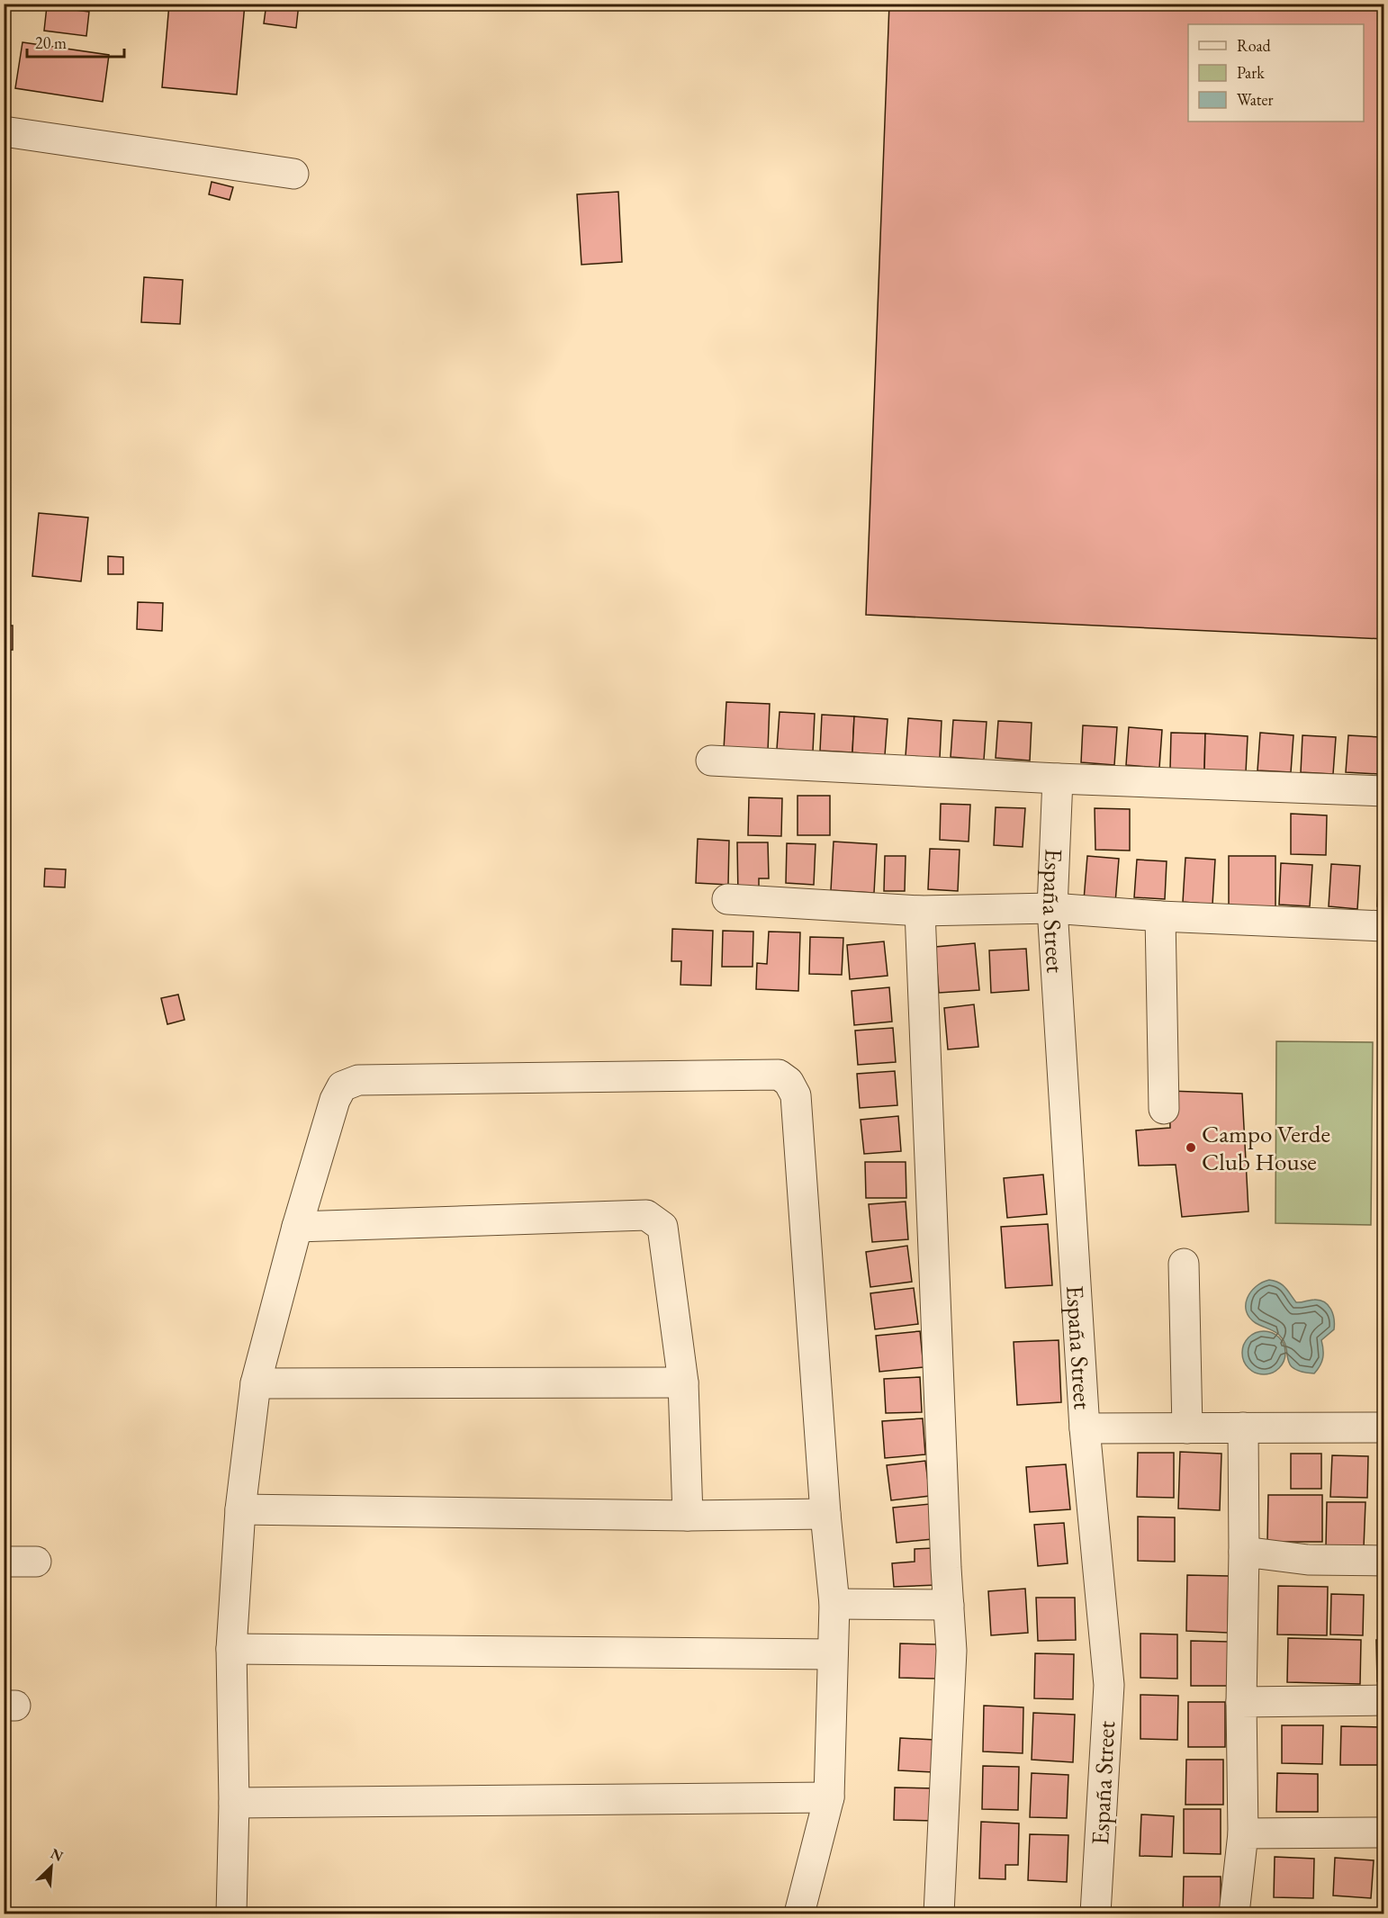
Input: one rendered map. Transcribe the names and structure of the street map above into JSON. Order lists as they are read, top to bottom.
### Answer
{
  "streets": {
    "street": ["España Street"]
  },
  "places": ["Campo Verde Club House"],
  "legend": ["Road", "Park", "Water"],
  "scale_bar": "20 m",
  "north": "top right"
}
